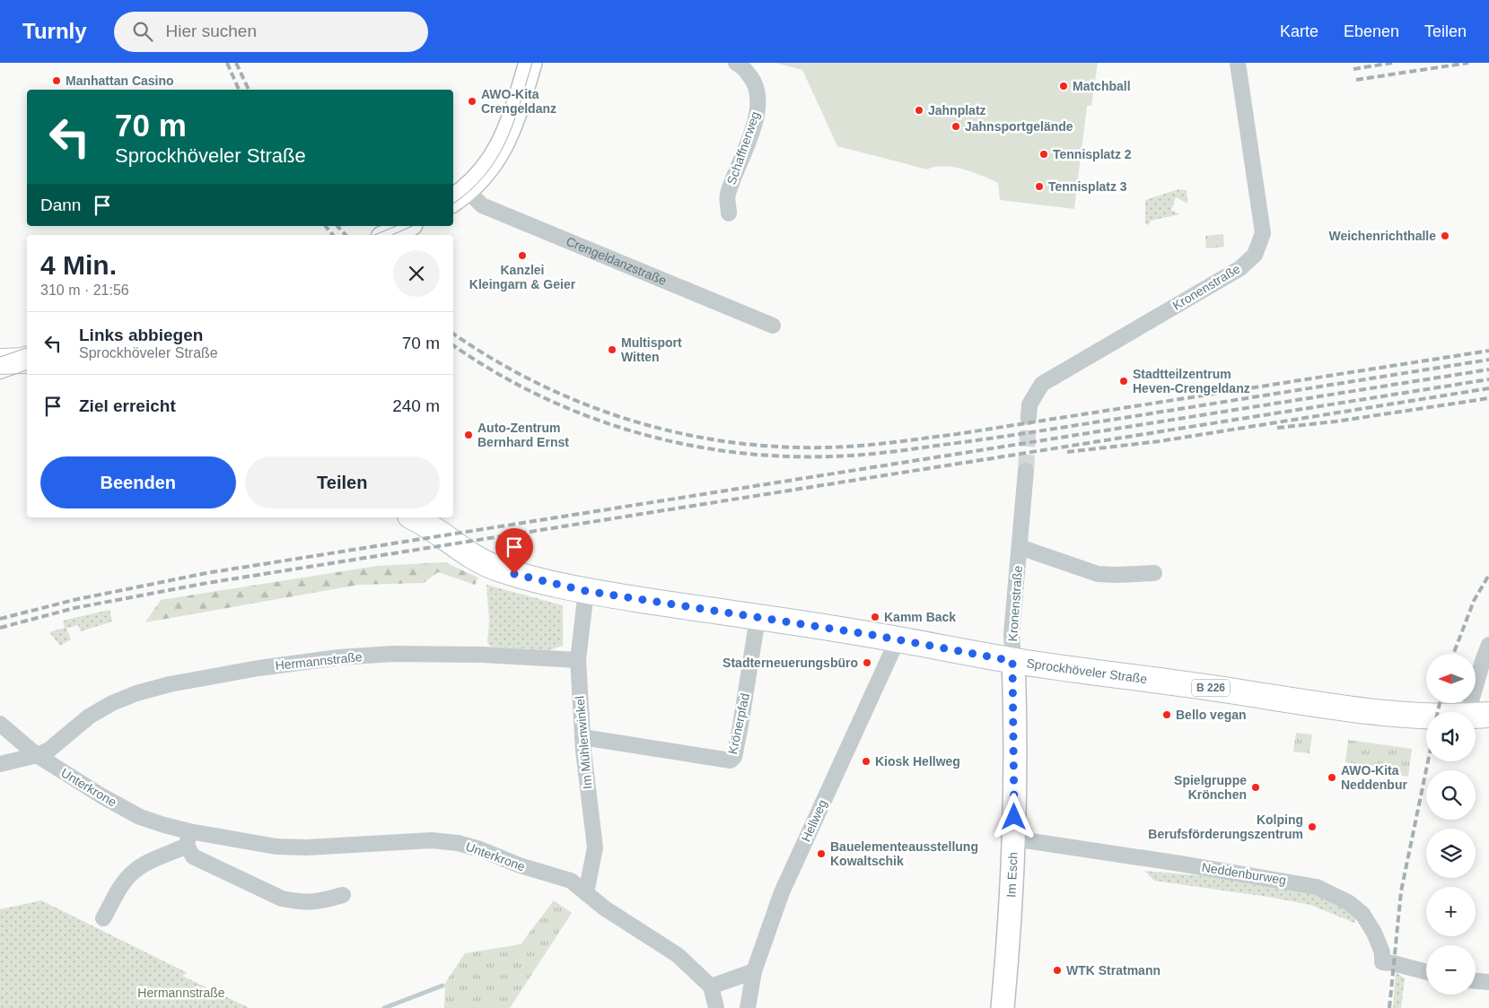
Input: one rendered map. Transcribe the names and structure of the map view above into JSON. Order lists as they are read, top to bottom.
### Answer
{
  "streets": {
    "main road": ["Sprockhöveler Straße", "B 226"],
    "street": [
      "Schaffnerweg",
      "Crengeldanzstraße",
      "Kronenstraße",
      "Hermannstraße",
      "Krönerpfad",
      "Im Mühlenwinkel",
      "Unterkrone",
      "Hellweg",
      "Neddenburweg",
      "Im Esch"
    ]
  },
  "crossings": [
    ["Kronenstraße", "Sprockhöveler Straße"],
    ["Kronenstraße", "Im Esch"],
    ["Hermannstraße", "Im Mühlenwinkel"],
    ["Hermannstraße", "Unterkrone"],
    ["Sprockhöveler Straße", "Krönerpfad"],
    ["Sprockhöveler Straße", "Im Mühlenwinkel"],
    ["Sprockhöveler Straße", "Hellweg"],
    ["Sprockhöveler Straße", "Im Esch"],
    ["Krönerpfad", "Im Mühlenwinkel"],
    ["Im Mühlenwinkel", "Unterkrone"],
    ["Neddenburweg", "Im Esch"]
  ],
  "parks": ["Hermannstraße"],
  "places": [
    "Manhattan Casino",
    "Matchball",
    "AWO-Kita Crengeldanz",
    "Jahnplatz",
    "Jahnsportgelände",
    "Tennisplatz 2",
    "Tennisplatz 3",
    "Weichenrichthalle",
    "Kanzlei Kleingarn & Geier",
    "Multisport Witten",
    "Stadtteilzentrum Heven-Crengeldanz",
    "Auto-Zentrum Bernhard Ernst",
    "Kamm Back",
    "Stadterneuerungsbüro",
    "Bello vegan",
    "Kiosk Hellweg",
    "AWO-Kita Neddenbur",
    "Spielgruppe Krönchen",
    "Kolping Berufsförderungszentrum",
    "Bauelementeausstellung Kowaltschik",
    "WTK Stratmann"
  ],
  "north": "left",
  "page": {
    "header": "Turnly",
    "search": "Hier suchen",
    "nav": ["Karte", "Ebenen", "Teilen"],
    "turn": ["70 m", "Sprockhöveler Straße"],
    "then": "Dann",
    "heading": ["4 Min.", "310 m · 21:56"],
    "list": [
      {
        "name": "Links abbiegen",
        "note": "Sprockhöveler Straße",
        "value": "70 m"
      },
      {
        "name": "Ziel erreicht",
        "value": "240 m"
      }
    ],
    "buttons": ["Beenden", "Teilen"],
    "map_buttons": ["+", "−"]
  }
}
